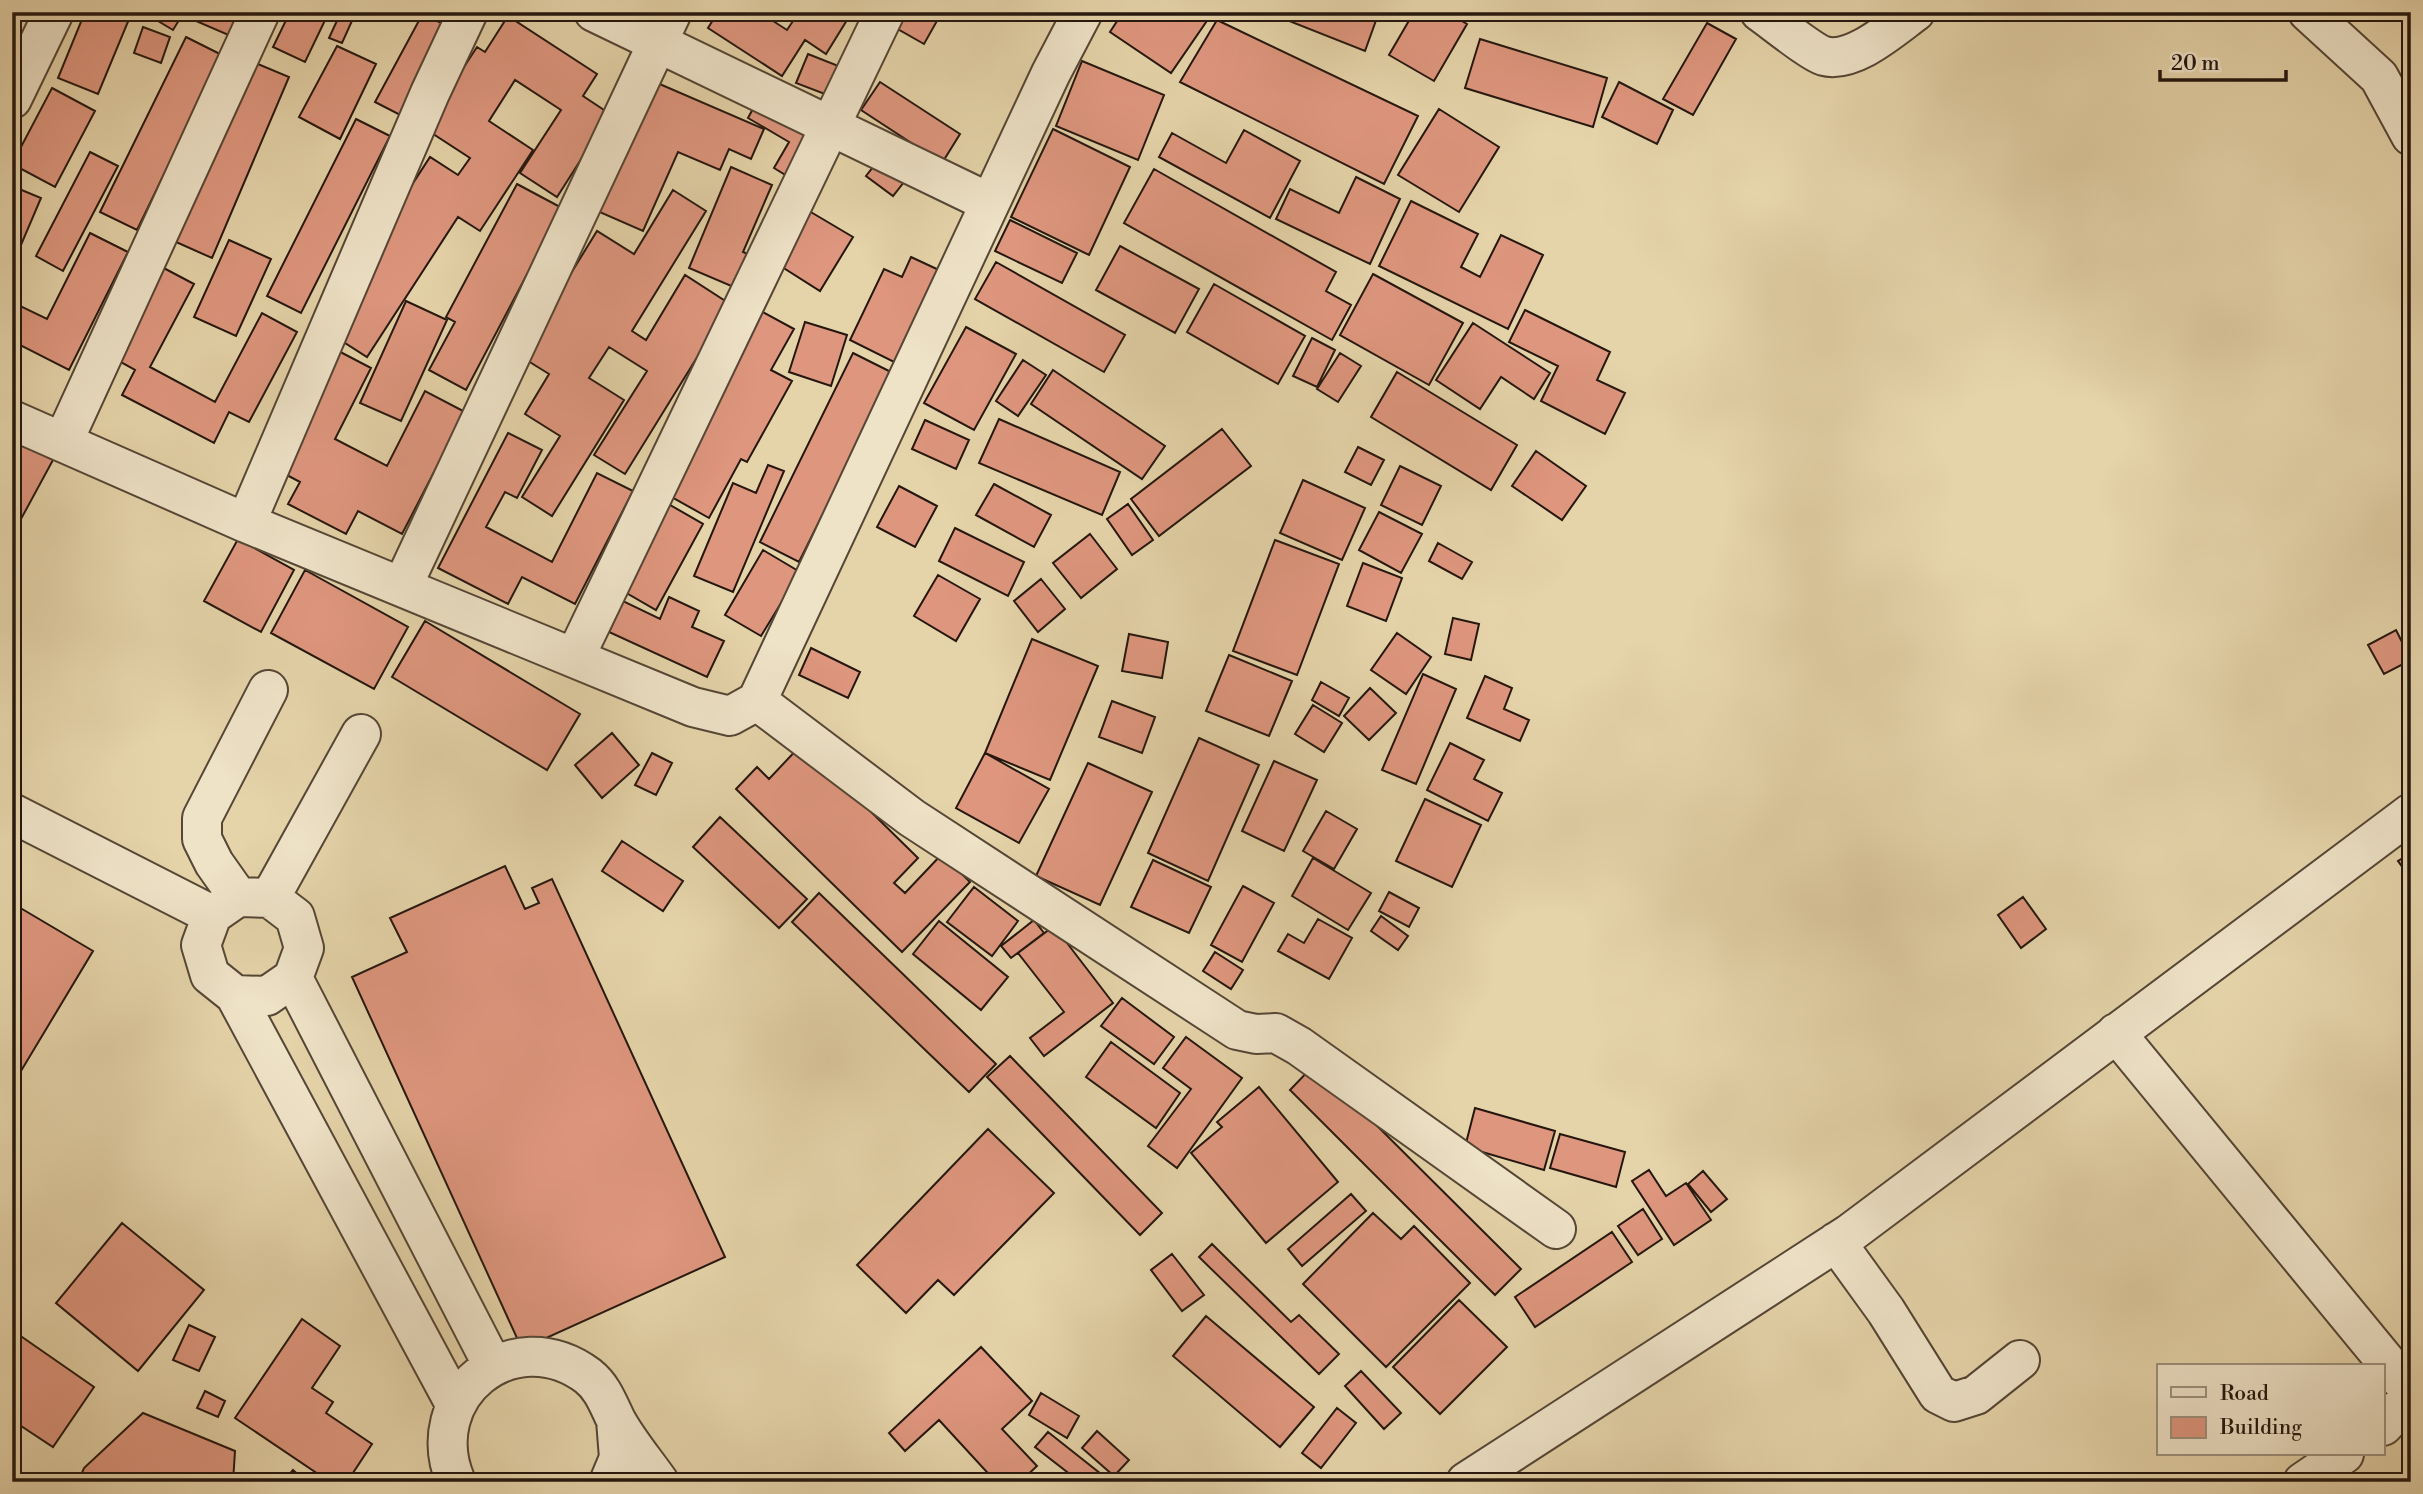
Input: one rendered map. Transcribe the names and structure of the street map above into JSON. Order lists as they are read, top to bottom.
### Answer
{
  "legend": ["Road", "Building"],
  "scale_bar": "20 m"
}
